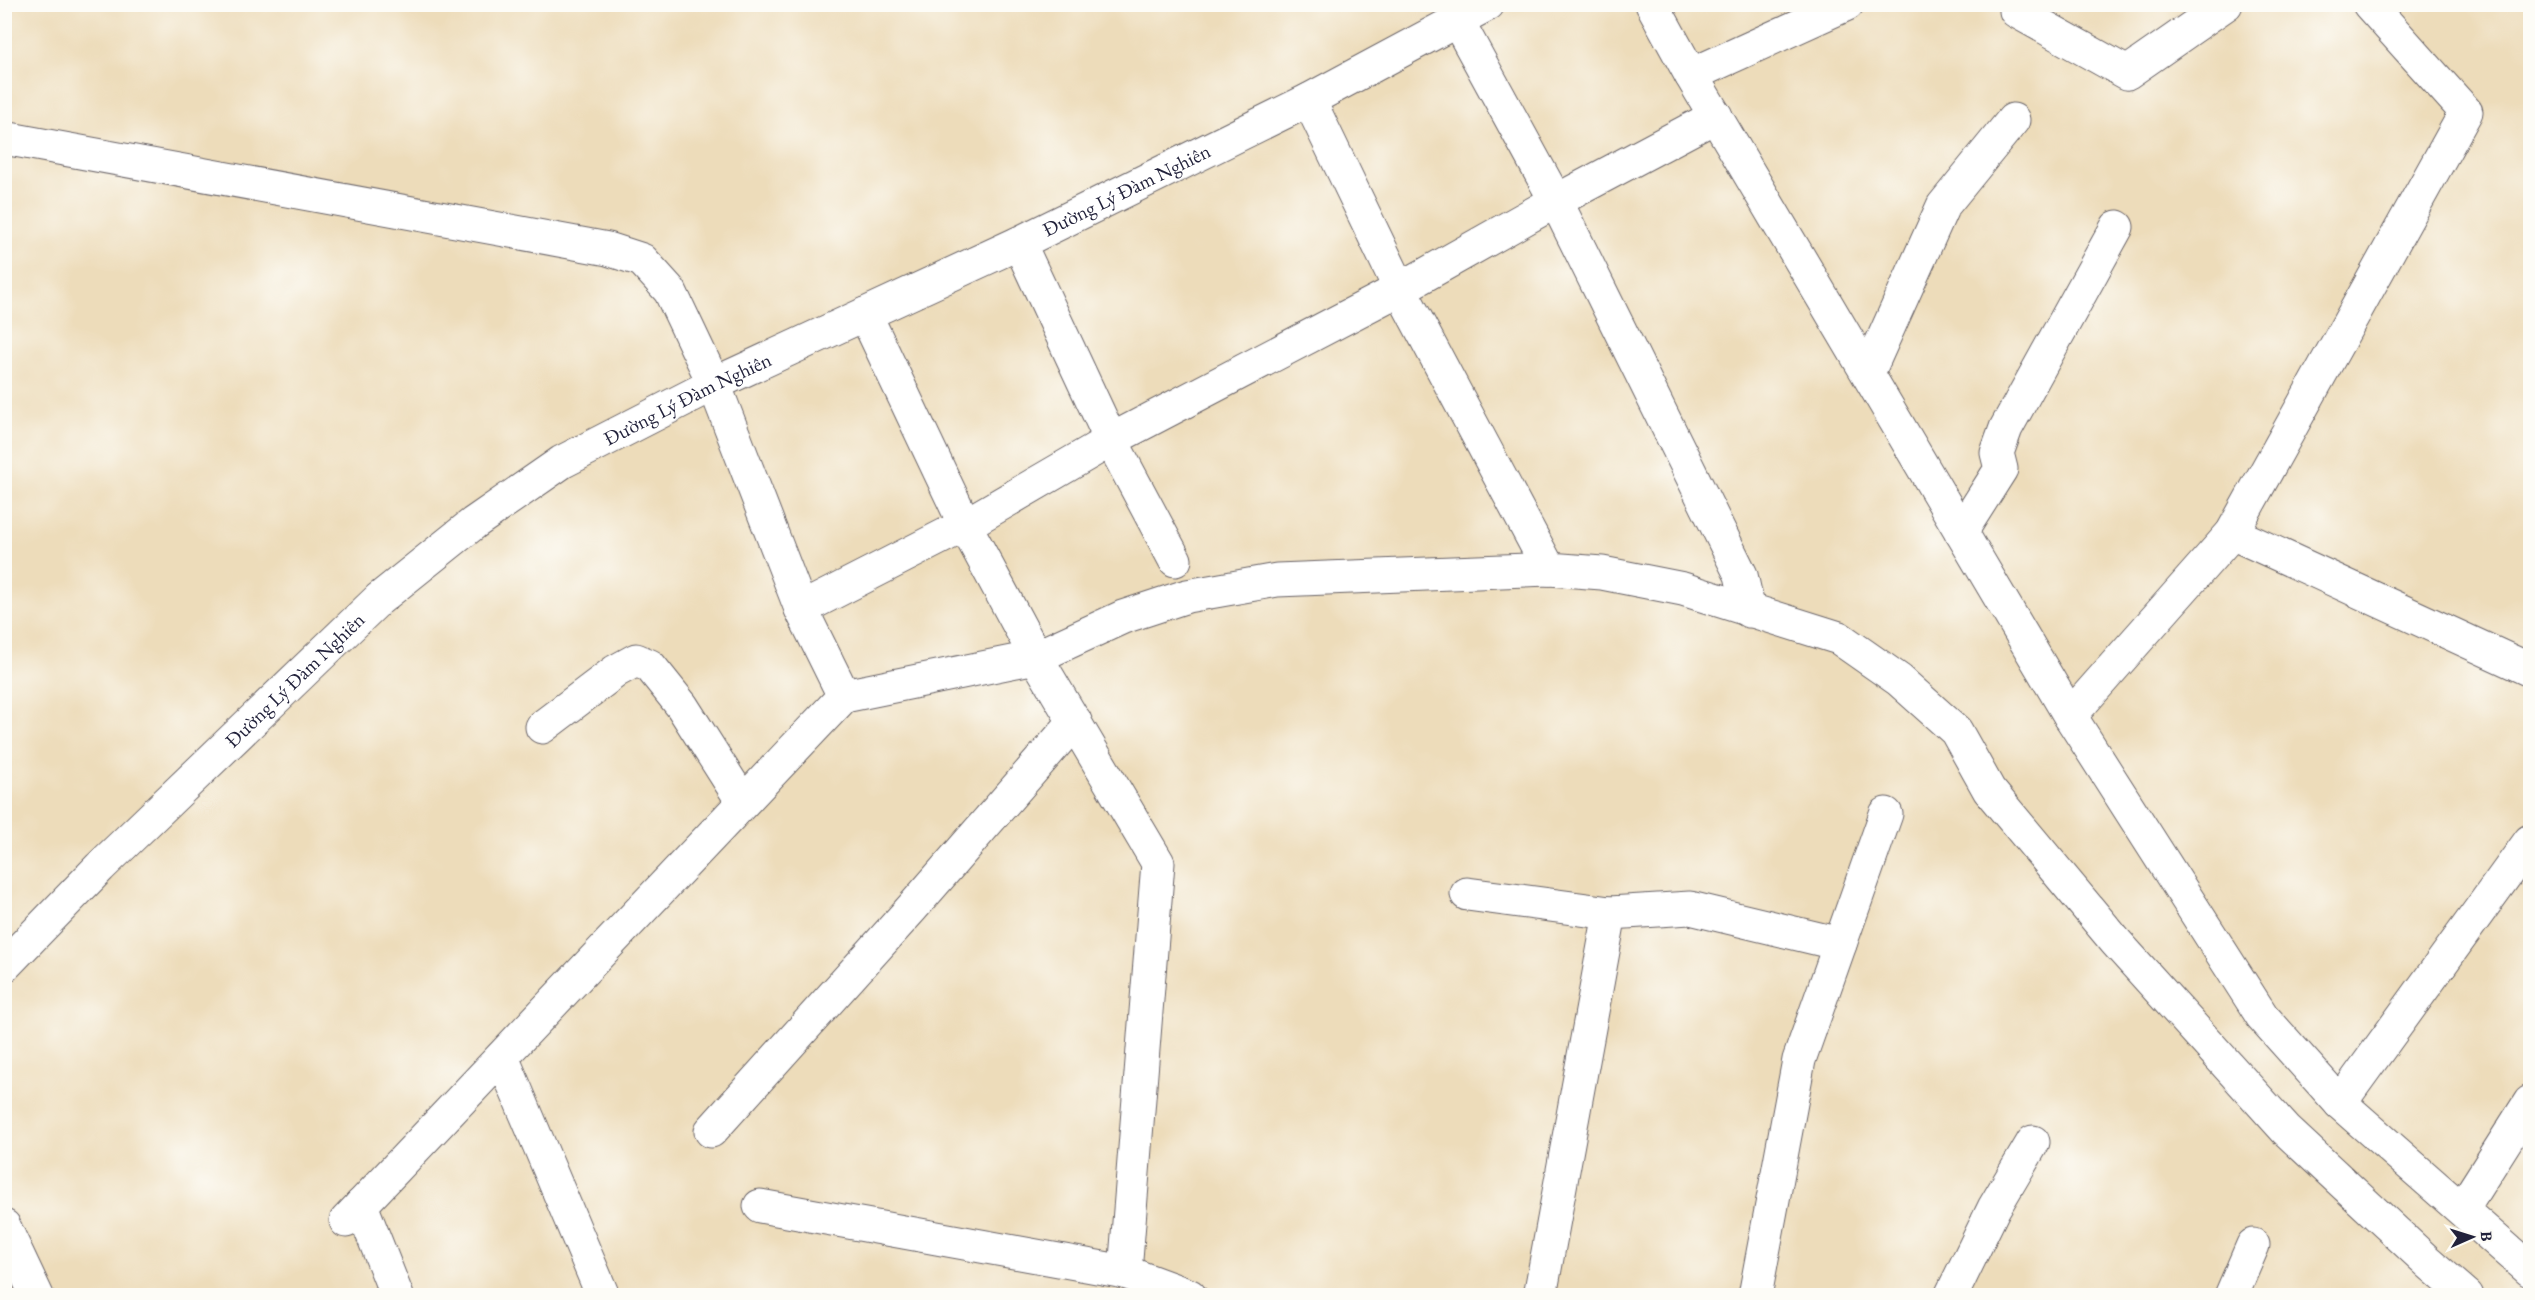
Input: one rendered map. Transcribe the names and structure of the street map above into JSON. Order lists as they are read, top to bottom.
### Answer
{
  "streets": {
    "street": ["Đường Lý Đàm Nghiên"]
  },
  "north": "right"
}
